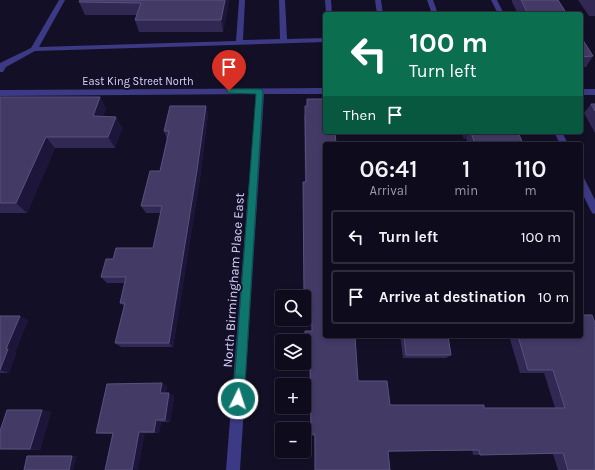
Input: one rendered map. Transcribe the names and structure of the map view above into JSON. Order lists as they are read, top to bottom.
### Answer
{
  "streets": {
    "street": ["East King Street North", "North Birmingham Place East"]
  },
  "crossings": [
    ["East King Street North", "North Birmingham Place East"]
  ],
  "page": {
    "turn": ["100 m", "Turn left"],
    "then": "Then",
    "eta": [
      "06:41",
      "Arrival",
      "1",
      "min",
      "110",
      "m"
    ],
    "list": [
      {
        "name": "Turn left",
        "value": "100 m"
      },
      {
        "name": "Arrive at destination",
        "value": "10 m"
      }
    ],
    "map_buttons": ["+", "−"]
  }
}
